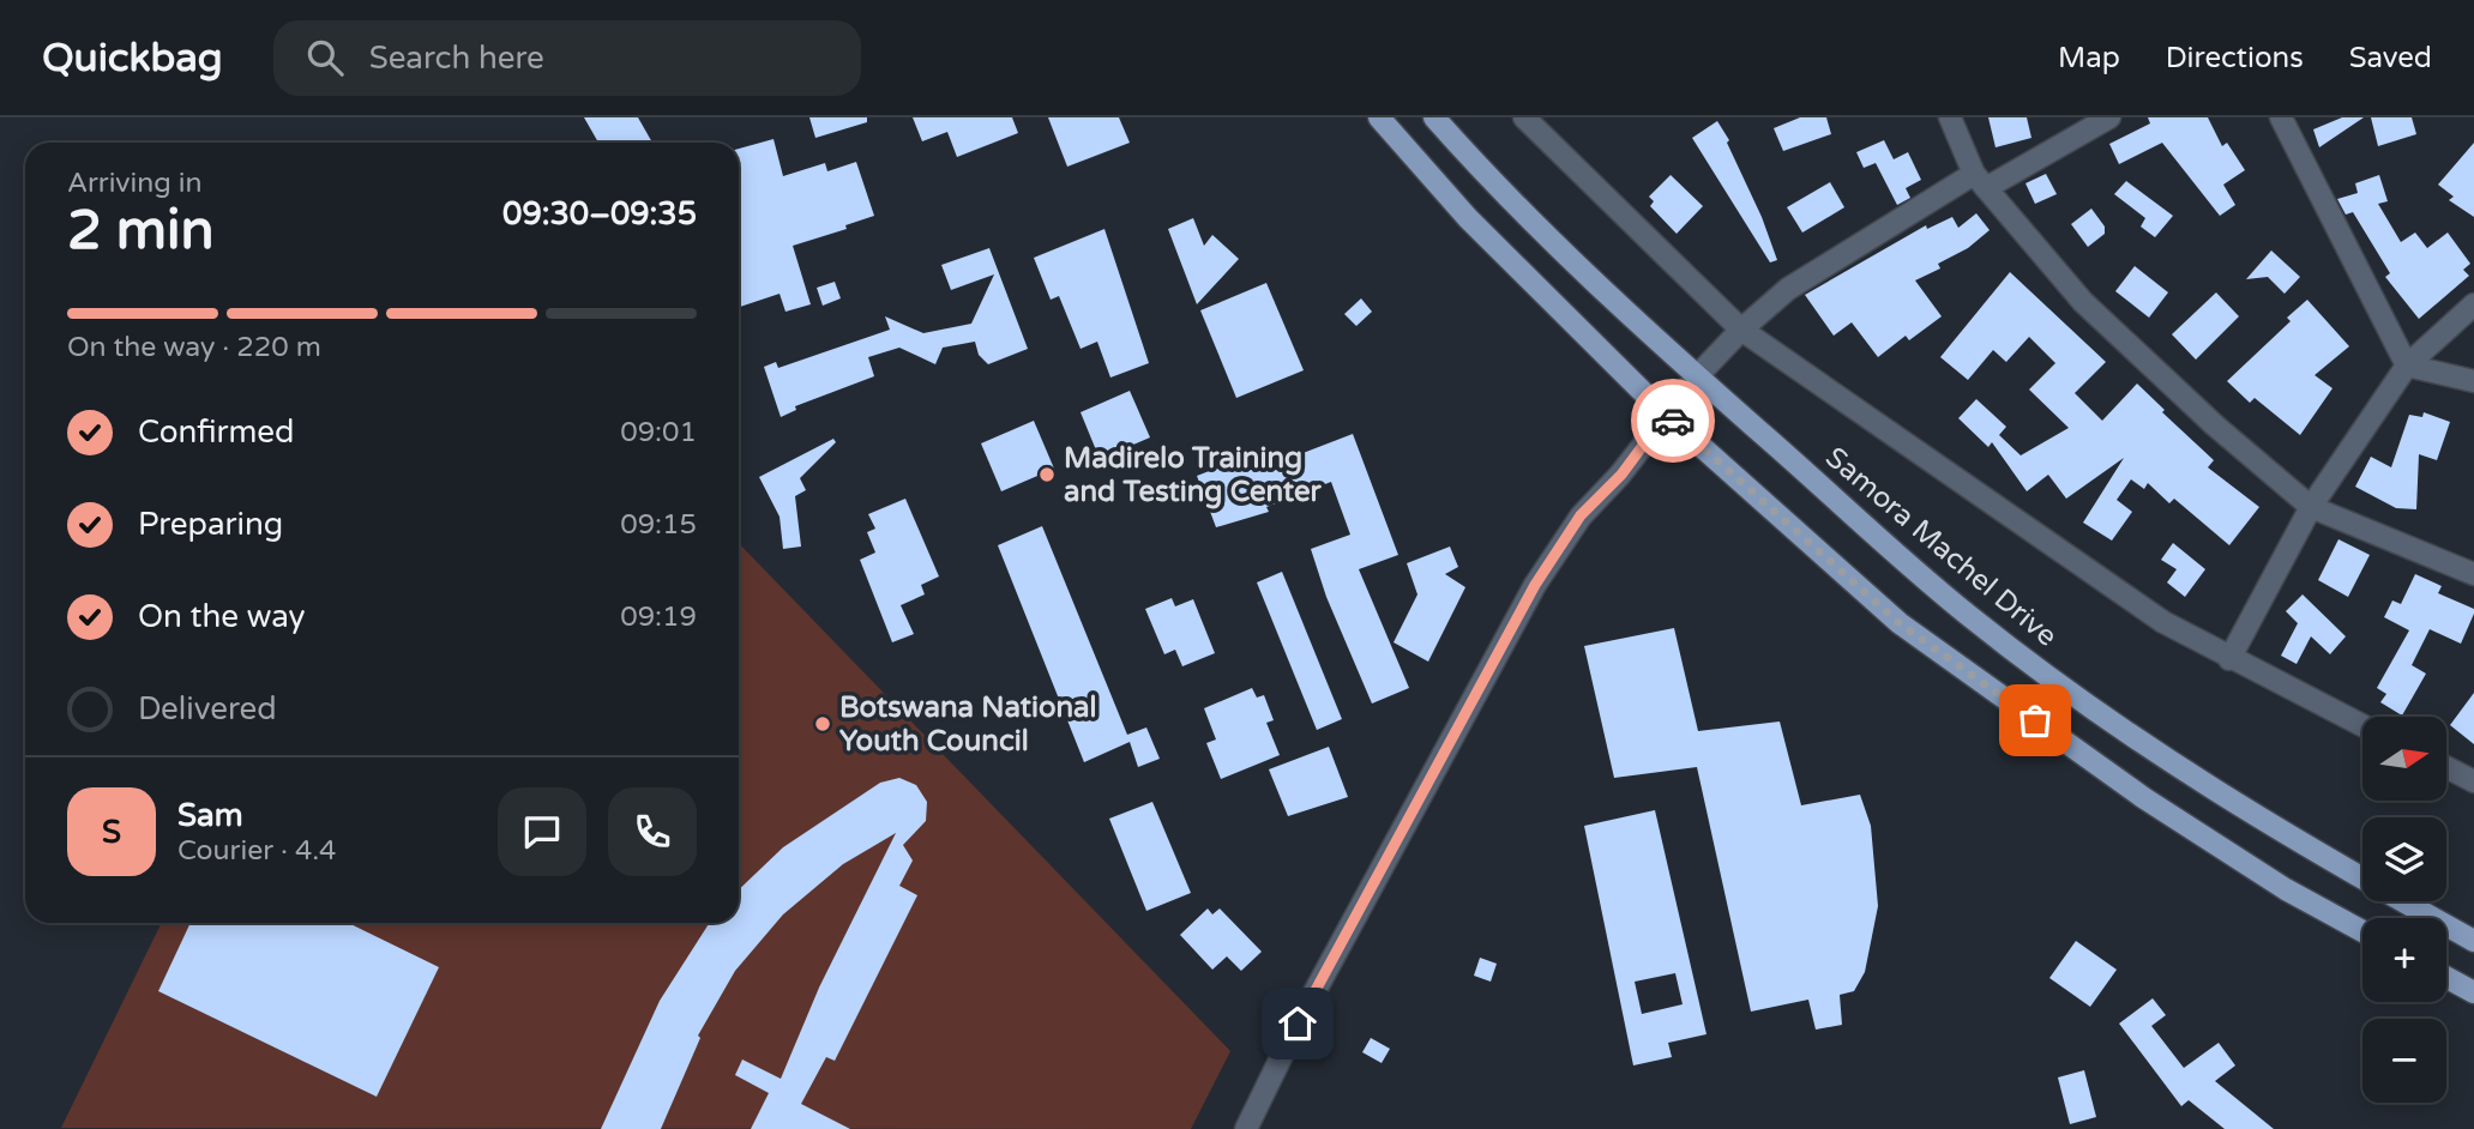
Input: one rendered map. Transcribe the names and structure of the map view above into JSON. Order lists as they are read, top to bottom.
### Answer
{
  "streets": {
    "main road": ["Samora Machel Drive"]
  },
  "places": ["Madirelo Training and Testing Center", "Botswana National Youth Council"],
  "north": "right",
  "page": {
    "header": "Quickbag",
    "search": "Search here",
    "nav": ["Map", "Directions", "Saved"],
    "heading": ["2 min", "Arriving in", "09:30–09:35"],
    "panel": ["Sam", "Courier · 4.4"],
    "bar": "On the way · 220 m",
    "list": [
      ["Confirmed", "09:01"],
      ["Preparing", "09:15"],
      ["On the way", "09:19"],
      "Delivered"
    ],
    "map_buttons": ["+", "−"],
    "round": "S"
  }
}
